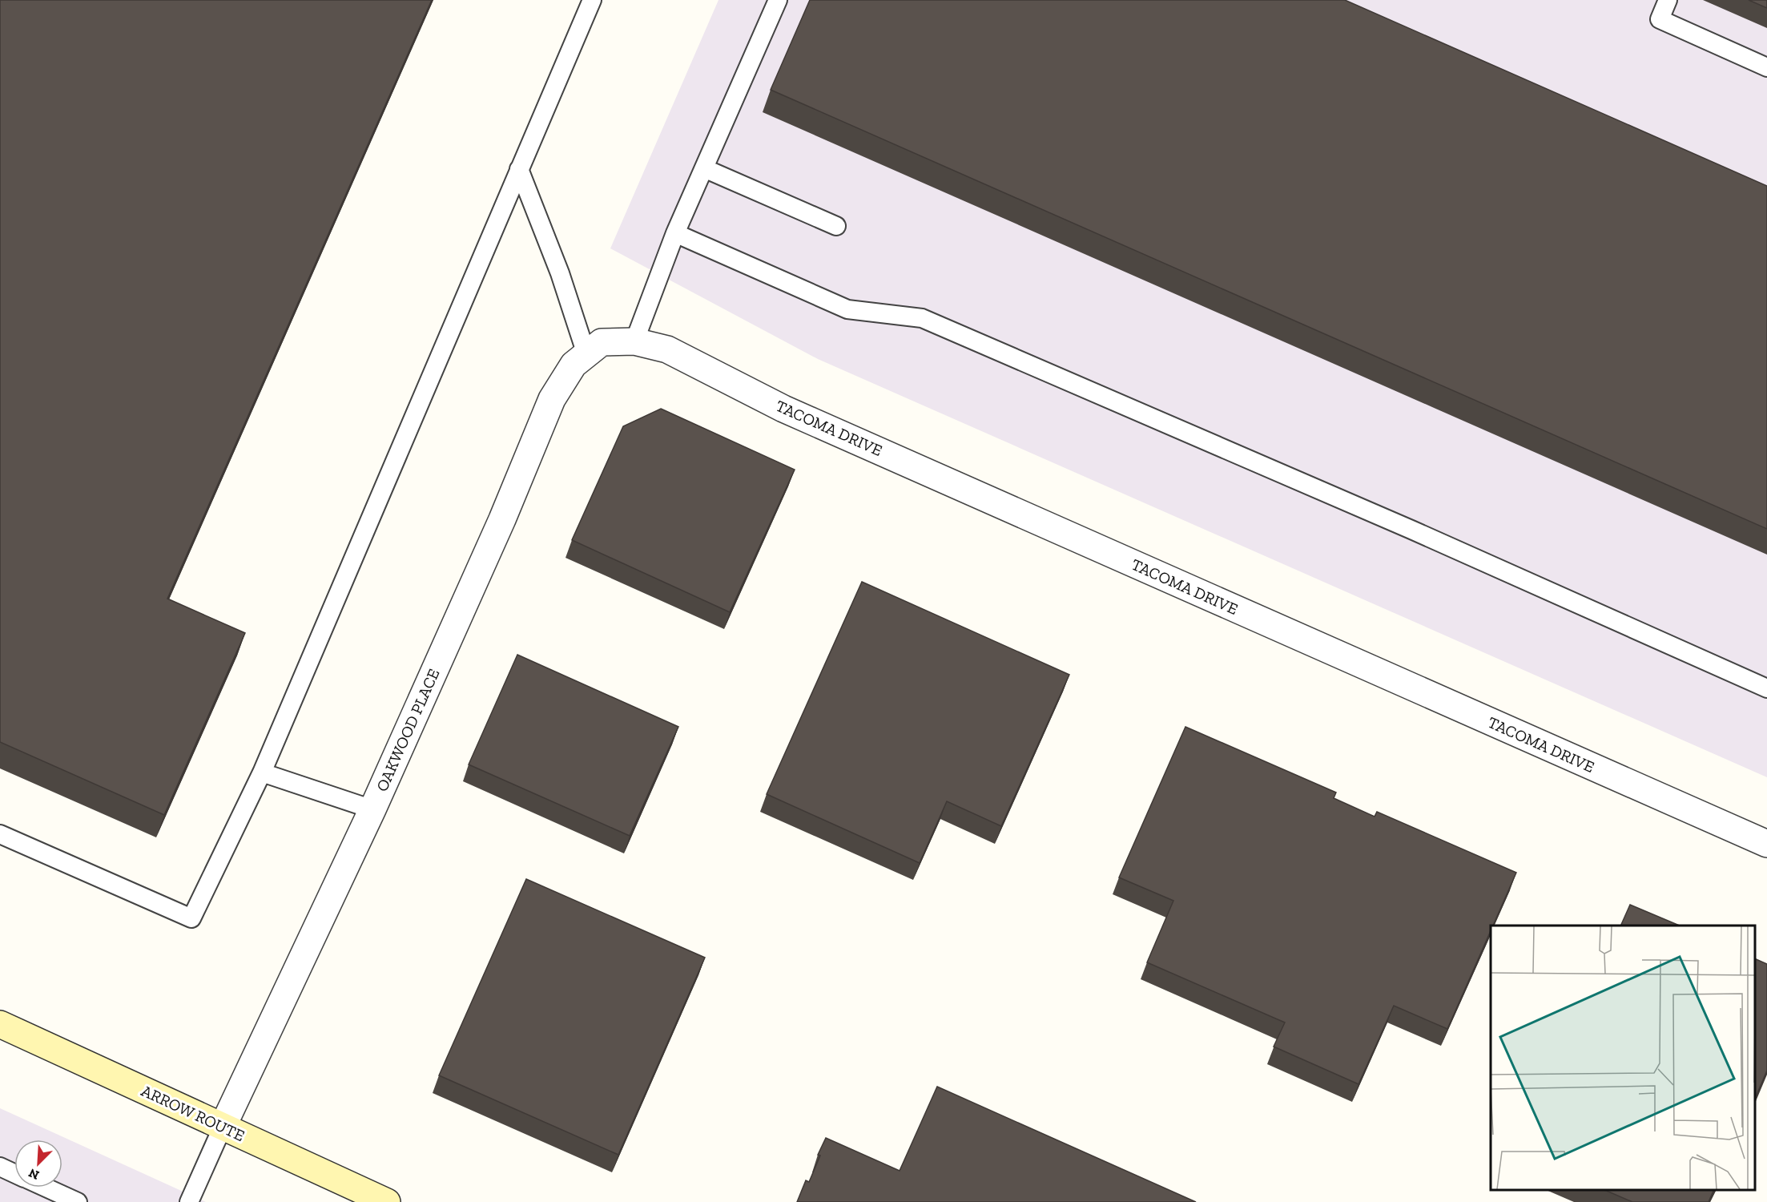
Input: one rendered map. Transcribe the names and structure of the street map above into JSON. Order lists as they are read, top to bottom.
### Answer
{
  "streets": {
    "main road": ["ARROW ROUTE"],
    "street": ["TACOMA DRIVE", "OAKWOOD PLACE"]
  },
  "crossings": [
    ["TACOMA DRIVE", "OAKWOOD PLACE"],
    ["OAKWOOD PLACE", "ARROW ROUTE"]
  ],
  "north": "bottom left"
}
